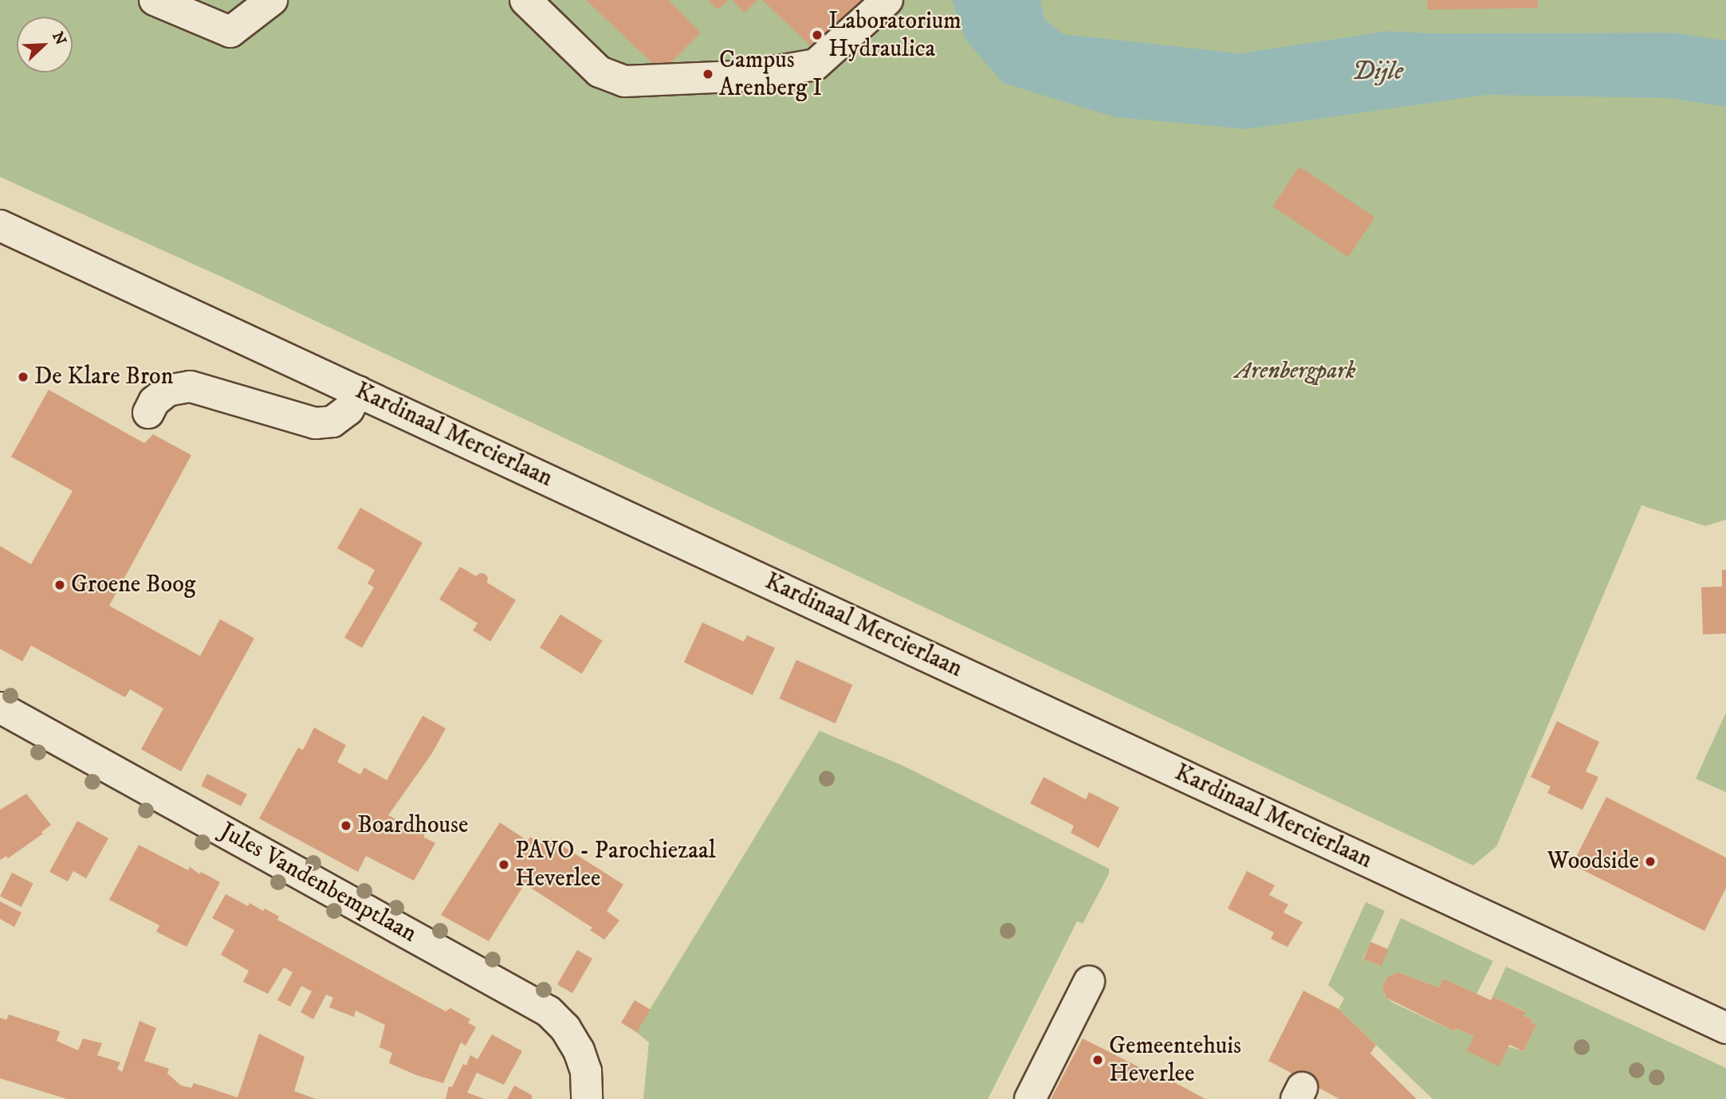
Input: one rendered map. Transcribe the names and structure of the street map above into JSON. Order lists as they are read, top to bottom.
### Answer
{
  "streets": {
    "street": ["Kardinaal Mercierlaan", "Jules Vandenbemptlaan"]
  },
  "water": ["Dijle"],
  "parks": ["Arenbergpark"],
  "places": [
    "Laboratorium Hydraulica",
    "Campus Arenberg I",
    "De Klare Bron",
    "Groene Boog",
    "Boardhouse",
    "Woodside",
    "PAVO - Parochiezaal Heverlee",
    "Gemeentehuis Heverlee"
  ],
  "north": "top right"
}
